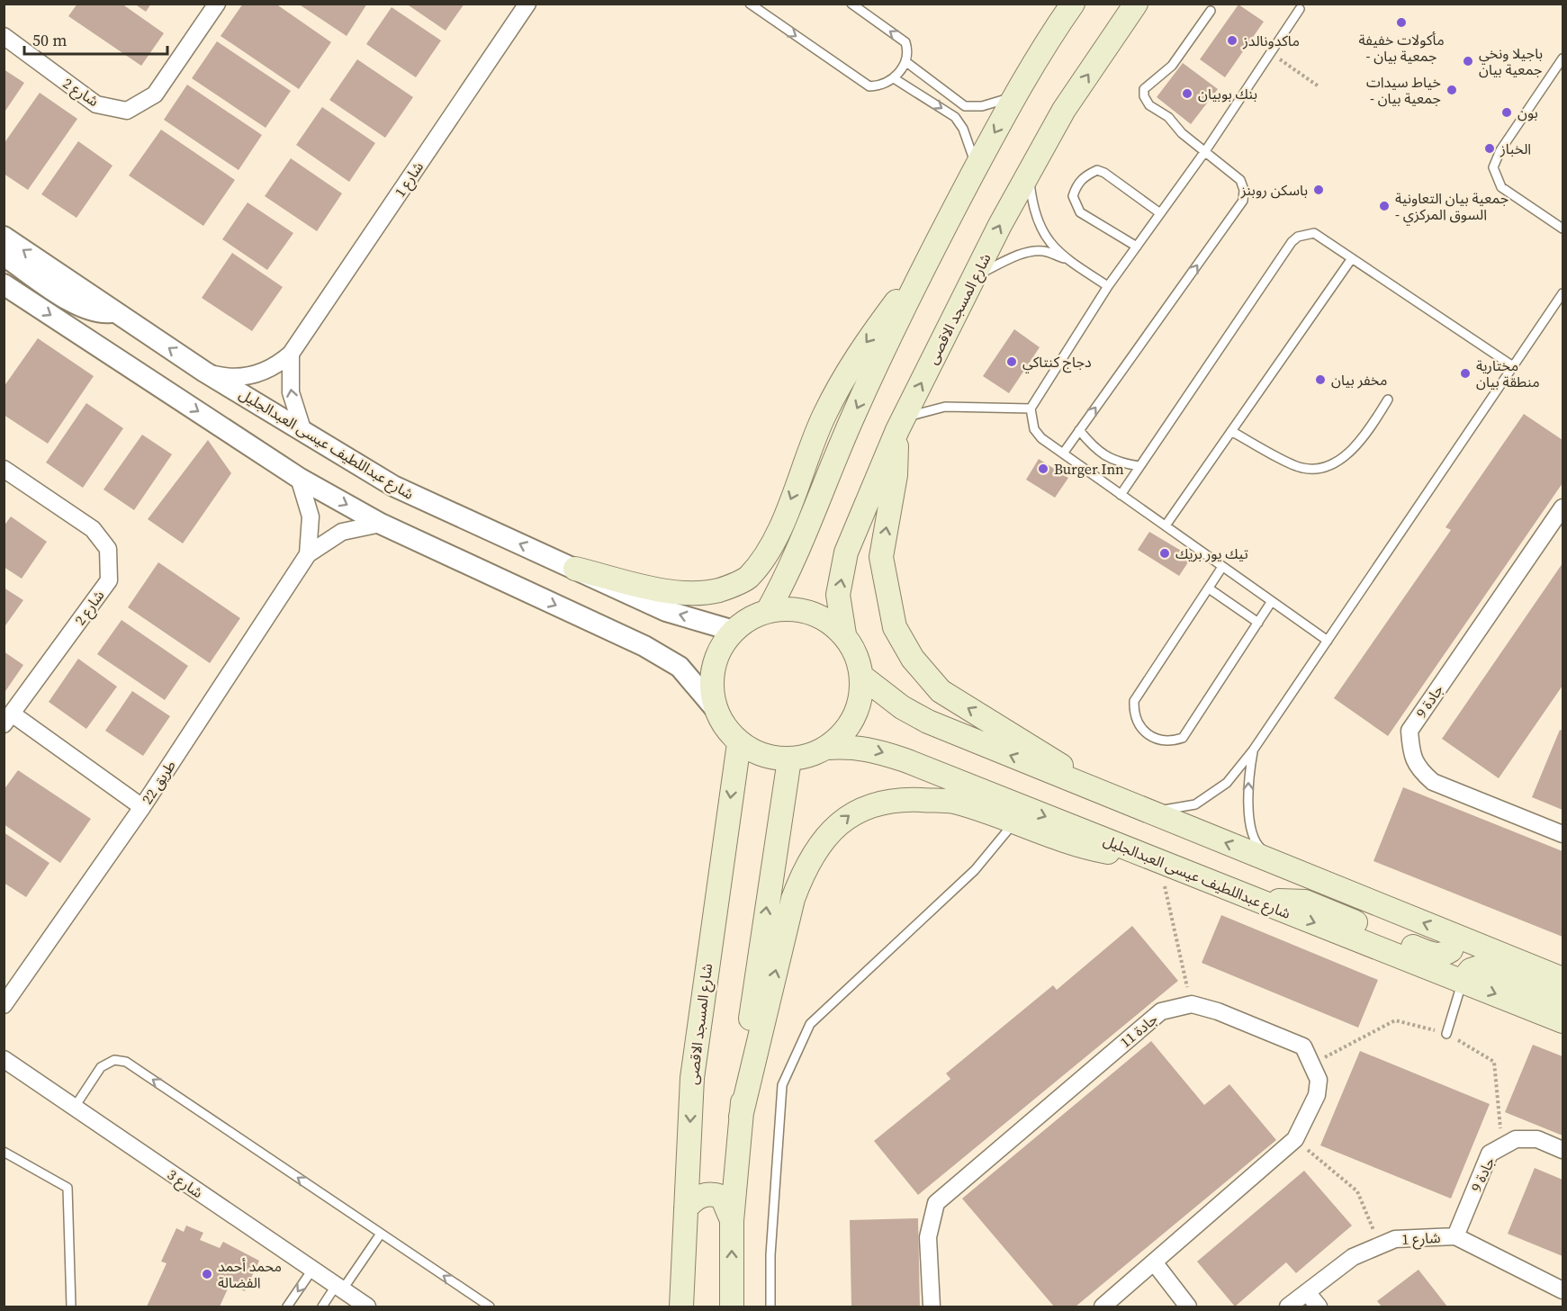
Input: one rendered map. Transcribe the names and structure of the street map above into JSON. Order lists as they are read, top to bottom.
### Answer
{
  "streets": {
    "main road": ["شارع المسجد الاقصى", "شارع عبداللطيف عيسى العبدالجليل"],
    "street": [
      "شارع 2",
      "شارع 1",
      "جادة 9",
      "طريق 22",
      "جادة 11",
      "شارع 3"
    ]
  },
  "crossings": [
    ["شارع 2", "طريق 22"],
    ["شارع 1", "شارع عبداللطيف عيسى العبدالجليل"],
    ["شارع 1", "جادة 9"],
    ["شارع المسجد الاقصى", "شارع عبداللطيف عيسى العبدالجليل"]
  ],
  "places": [
    "مأكولات خفيفة - جمعية بيان",
    "ماكدونالدز",
    "باجيلا ونخي جمعية بيان",
    "خياط سيدات - جمعية بيان",
    "بنك بوبيان",
    "بون",
    "الخباز",
    "باسكن روبنز",
    "جمعية بيان التعاونية - السوق المركزي",
    "دجاج كنتاكي",
    "مختارية منطقة بيان",
    "مخفر بيان",
    "Burger Inn",
    "تيك يور بريك",
    "محمد أحمد الفضالة"
  ],
  "scale_bar": "50 m"
}
